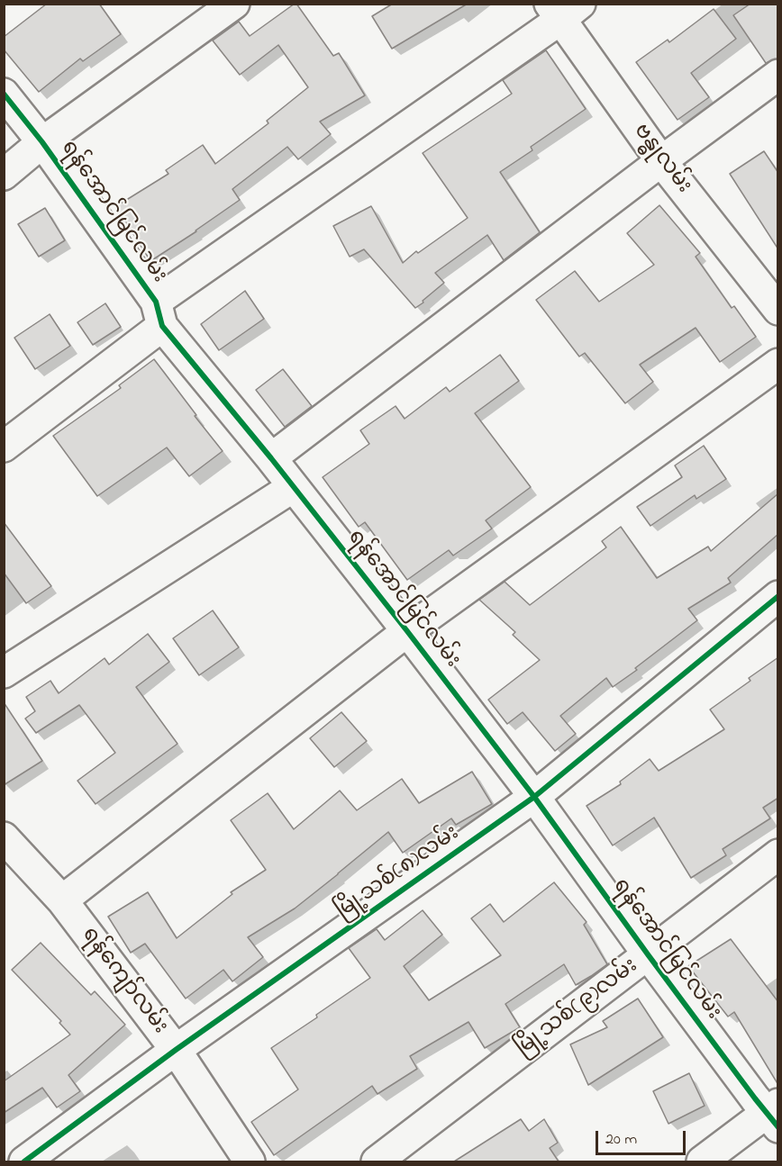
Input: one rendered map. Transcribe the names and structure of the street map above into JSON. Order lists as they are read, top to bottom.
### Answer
{
  "streets": {
    "street": [
      "ဗန္ဓုလမ်း",
      "ရန်အောင်မြင်လမ်း",
      "မြို့သစ်(၈)လမ်း",
      "ရန်ကျော်လမ်း",
      "မြို့သစ်(၉)လမ်း"
    ]
  },
  "crossings": [
    ["ရန်အောင်မြင်လမ်း", "မြို့သစ်(၈)လမ်း"],
    ["ရန်အောင်မြင်လမ်း", "မြို့သစ်(၉)လမ်း"],
    ["မြို့သစ်(၈)လမ်း", "ရန်ကျော်လမ်း"]
  ],
  "scale_bar": "20 m"
}
